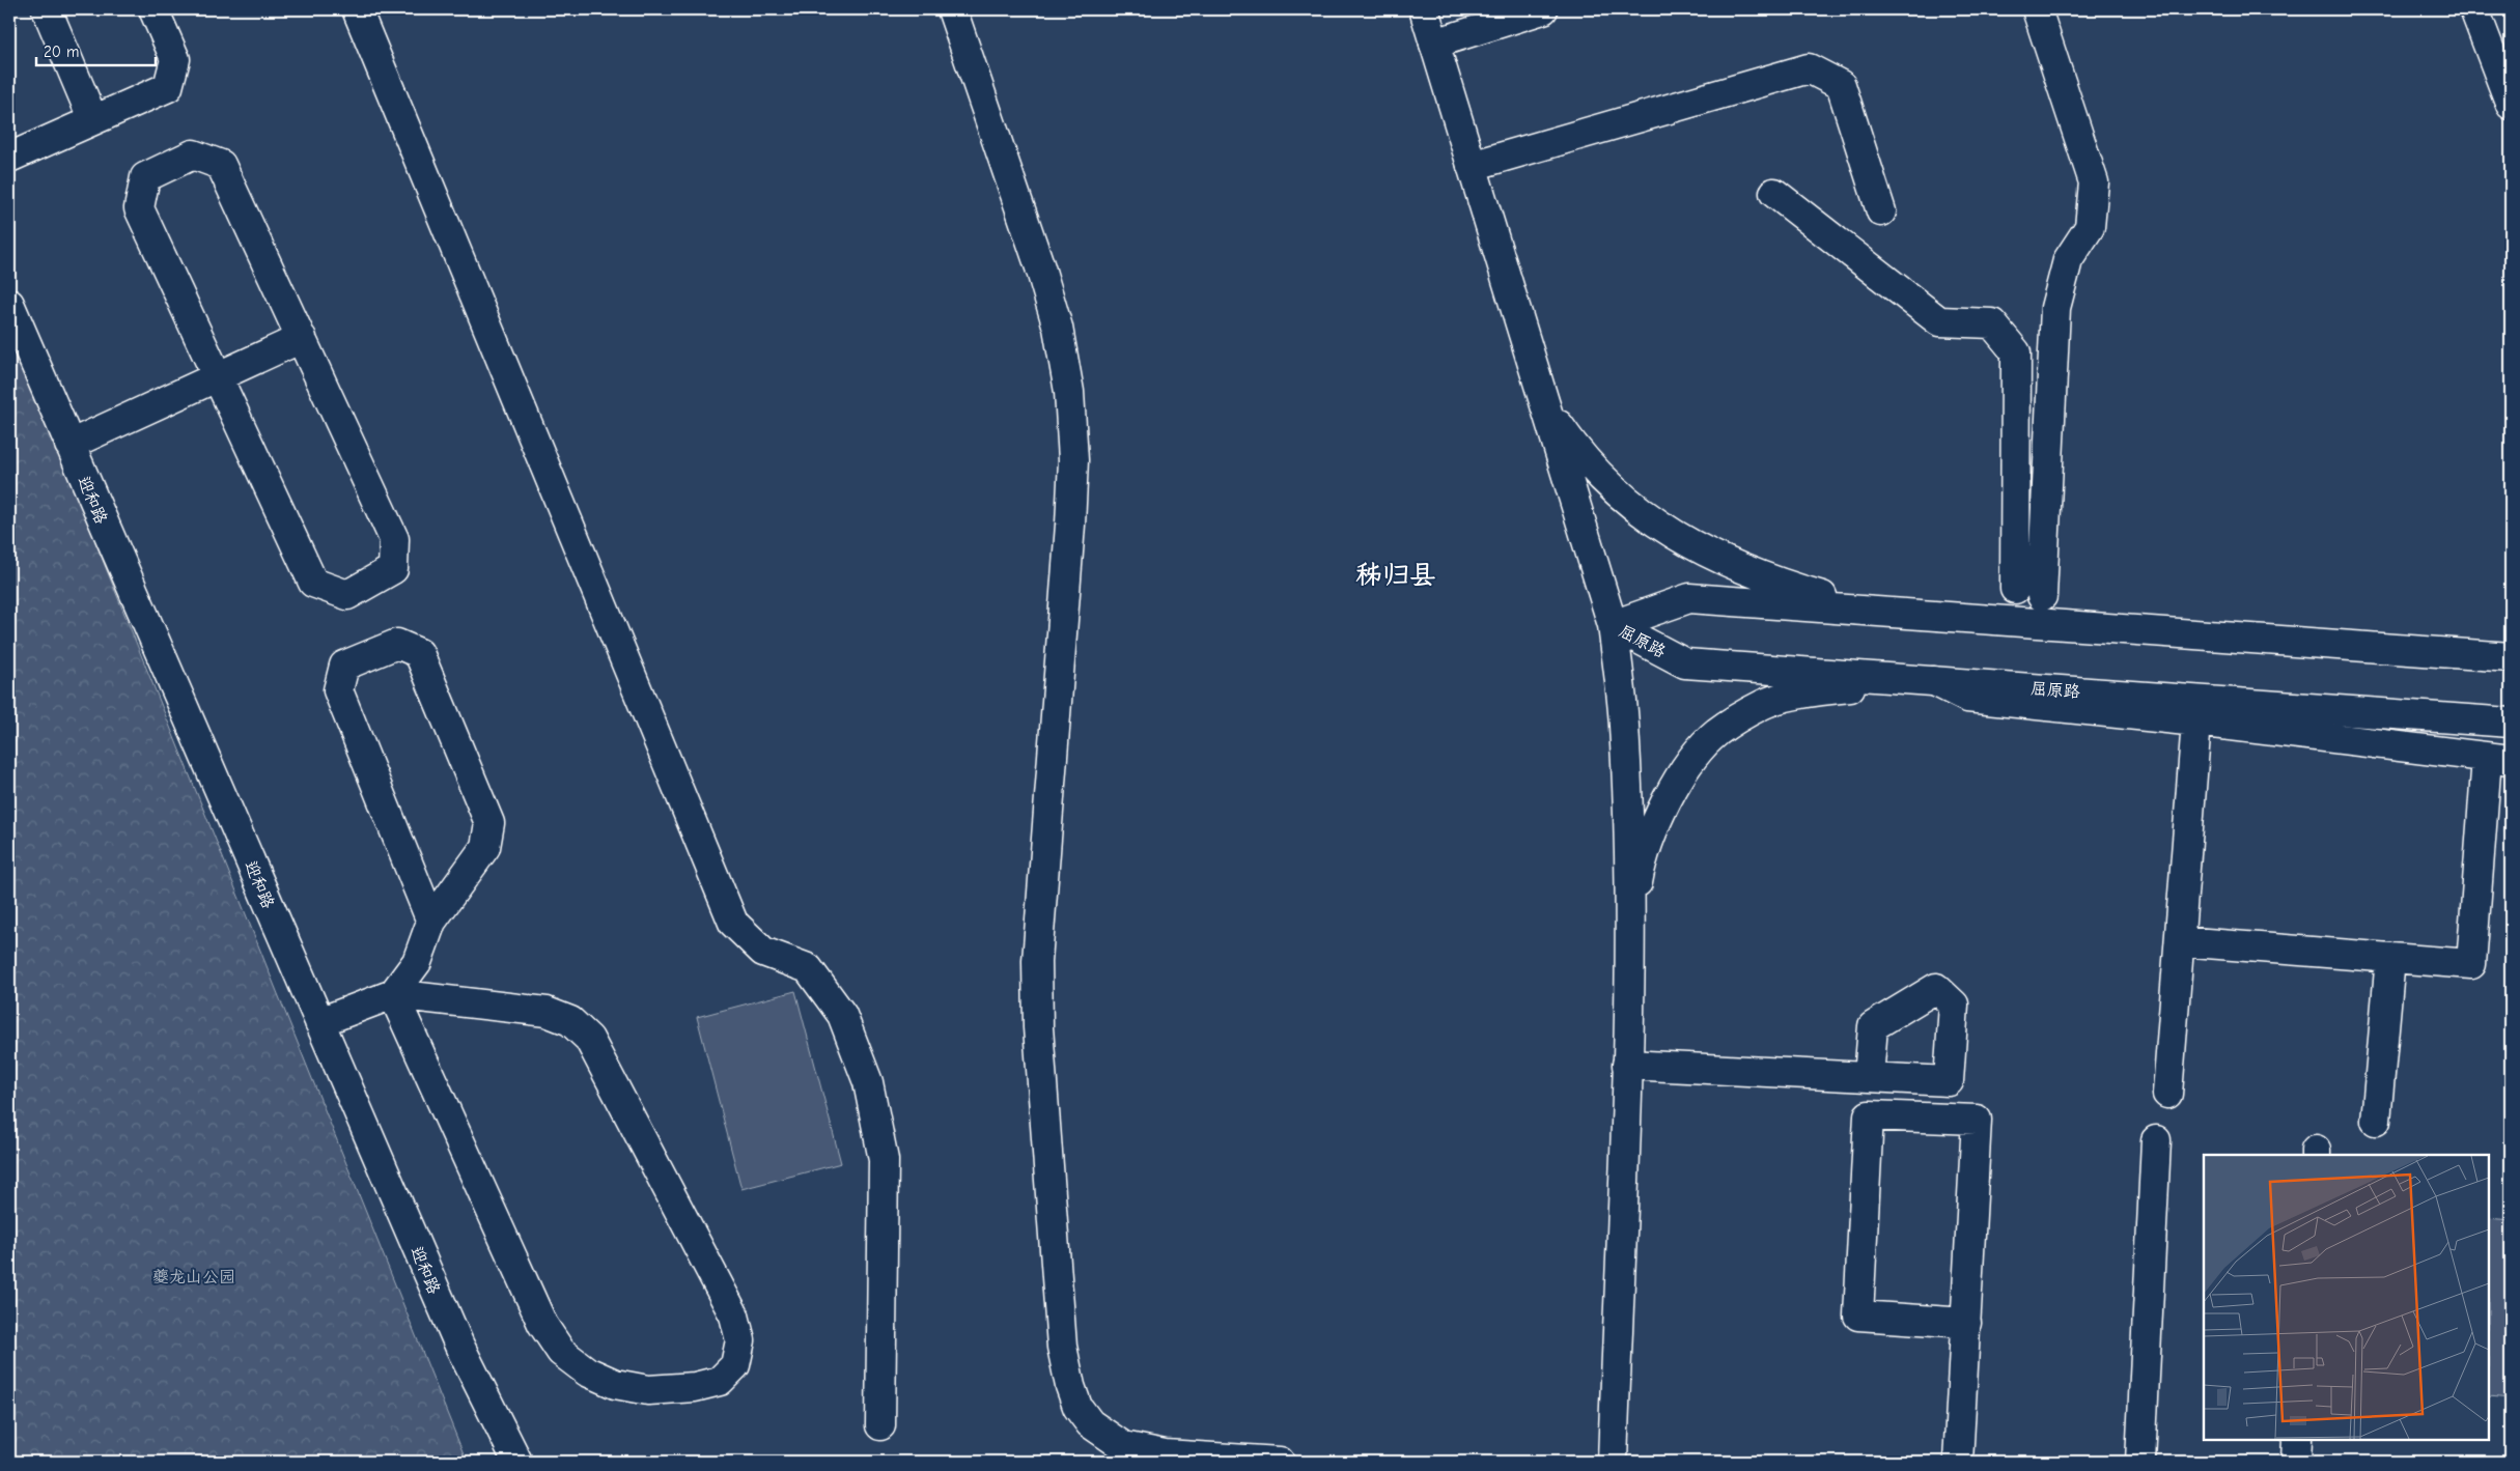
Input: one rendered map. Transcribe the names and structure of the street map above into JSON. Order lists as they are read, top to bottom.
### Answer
{
  "streets": {
    "main road": ["迎和路", "屈原路"]
  },
  "districts": ["秭归县"],
  "parks": ["夔龙山公园"],
  "scale_bar": "20 m"
}
